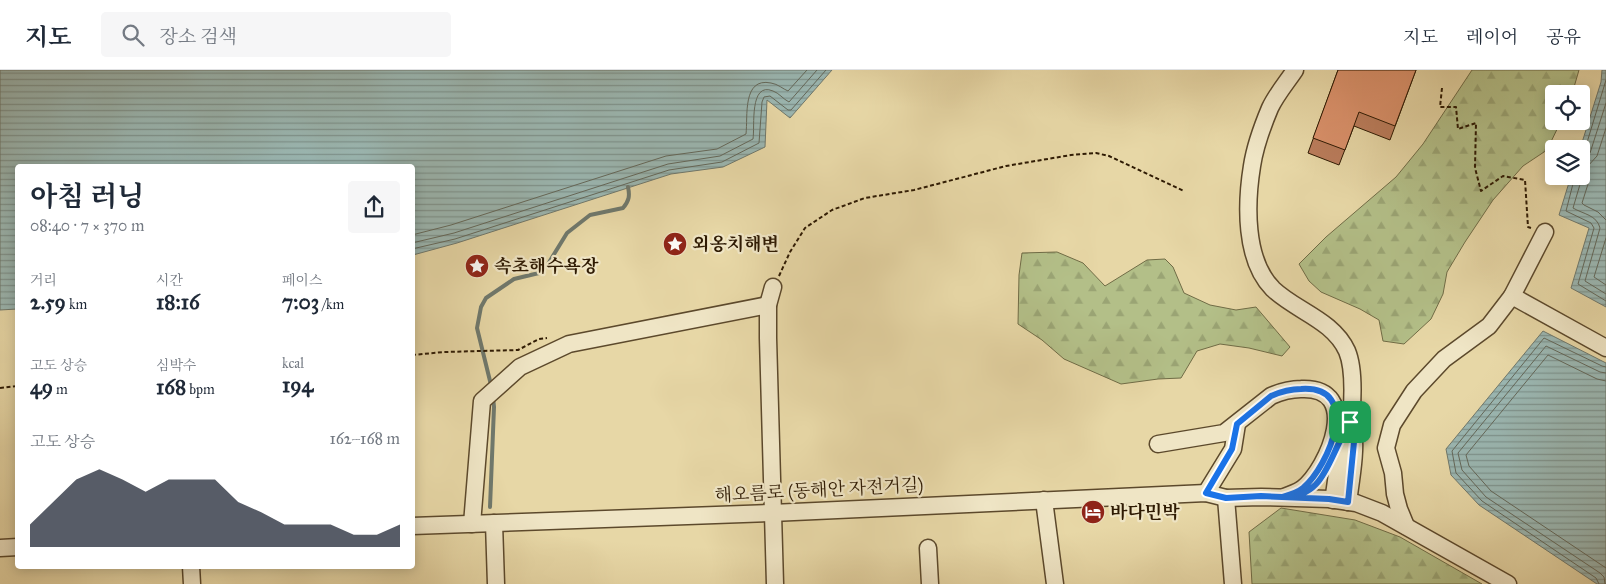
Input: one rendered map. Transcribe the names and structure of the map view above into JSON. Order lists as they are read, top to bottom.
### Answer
{
  "streets": {
    "street": ["해오름로 (동해안 자전거길)"]
  },
  "places": {
    "place": ["외옹치해변", "속초해수욕장"],
    "hotel": ["바다민박"]
  },
  "page": {
    "header": "지도",
    "search": "장소 검색",
    "nav": ["지도", "레이어", "공유"],
    "heading": ["아침 러닝", "08:40 · 7 × 370 m"],
    "stats": [
      ["거리", "2.59 km"],
      ["시간", "18:16"],
      ["페이스", "7:03 /km"],
      ["고도 상승", "49 m"],
      ["심박수", "168 bpm"],
      ["kcal", "194"]
    ],
    "chart": ["고도 상승", "162–168 m"]
  }
}
